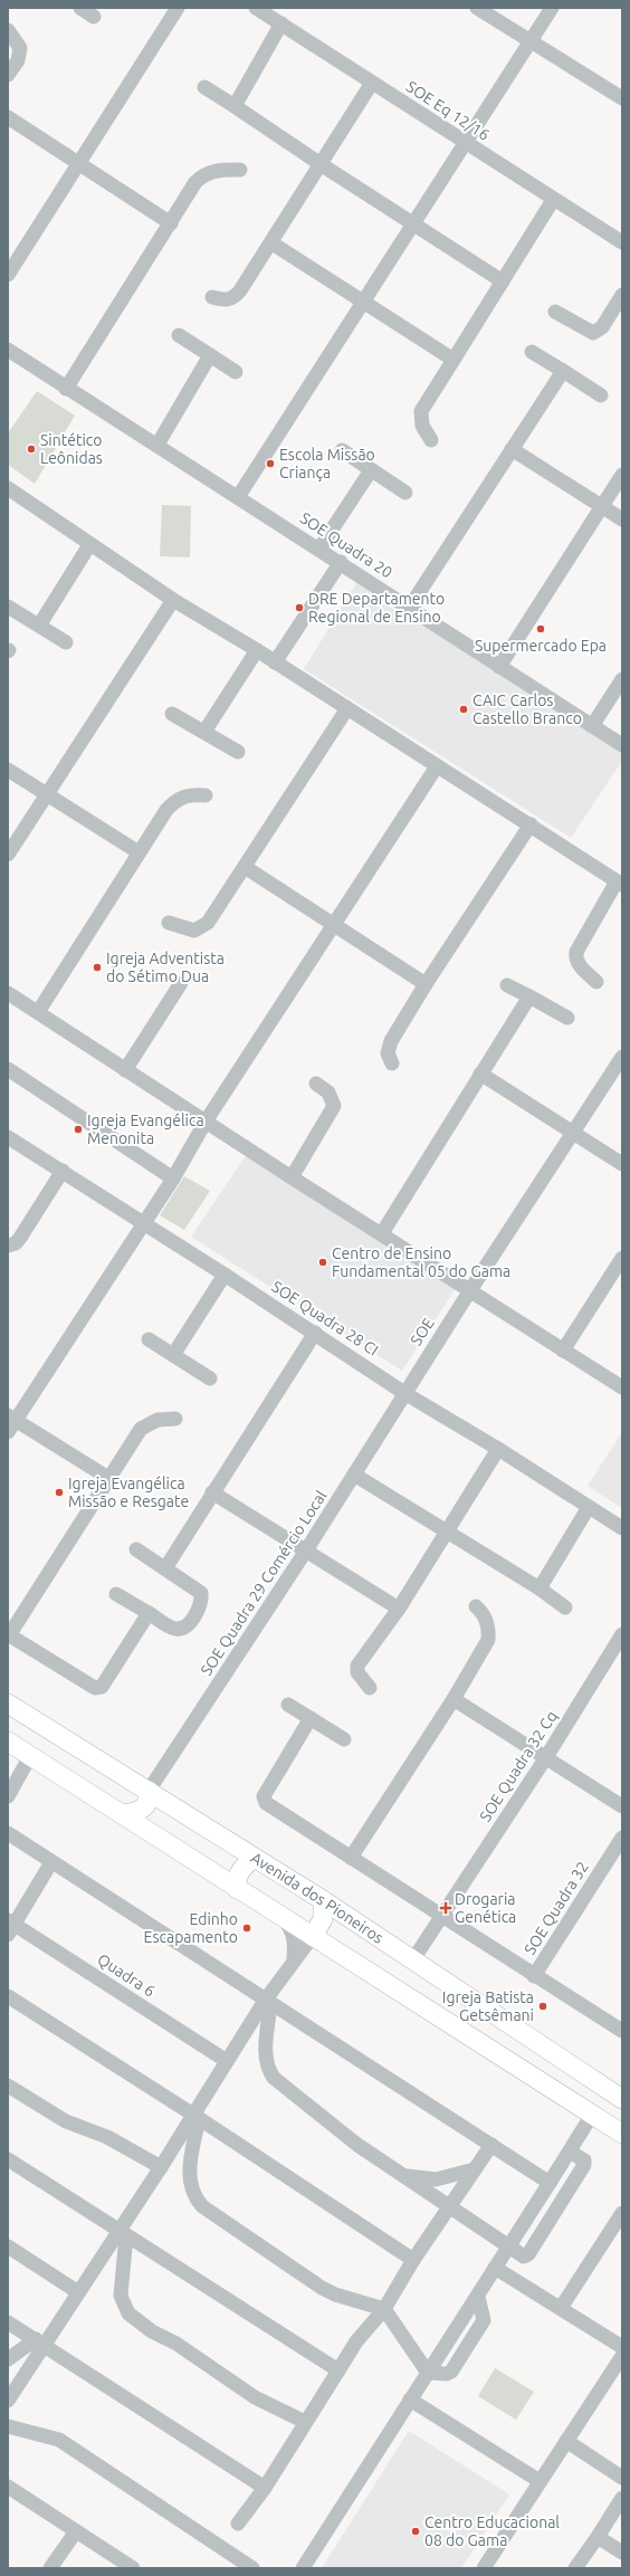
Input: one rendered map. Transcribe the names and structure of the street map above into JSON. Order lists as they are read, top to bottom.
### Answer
{
  "streets": {
    "main road": ["Avenida dos Pioneiros"],
    "street": [
      "SOE Eq 12/16",
      "SOE Quadra 20",
      "SOE Quadra 28 CI",
      "SOE",
      "SOE Quadra 29 Comércio Local",
      "SOE Quadra 32 Cq",
      "SOE Quadra 32",
      "Quadra 6"
    ]
  },
  "crossings": [
    ["SOE Quadra 28 CI", "SOE"],
    ["SOE Quadra 28 CI", "SOE Quadra 29 Comércio Local"],
    ["SOE", "SOE Quadra 29 Comércio Local"],
    ["SOE Quadra 29 Comércio Local", "Avenida dos Pioneiros"],
    ["SOE Quadra 32 Cq", "Avenida dos Pioneiros"]
  ],
  "places": {
    "other": [
      "Sintético Leônidas",
      "Escola Missão Criança",
      "DRE Departamento Regional de Ensino",
      "Supermercado Epa",
      "CAIC Carlos Castello Branco",
      "Igreja Adventista do Sétimo Dua",
      "Igreja Evangélica Menonita",
      "Centro de Ensino Fundamental 05 do Gama",
      "Igreja Evangélica Missão e Resgate",
      "Edinho Escapamento",
      "Igreja Batista Getsêmani",
      "Centro Educacional 08 do Gama"
    ],
    "health": ["Drogaria Genética"]
  }
}
